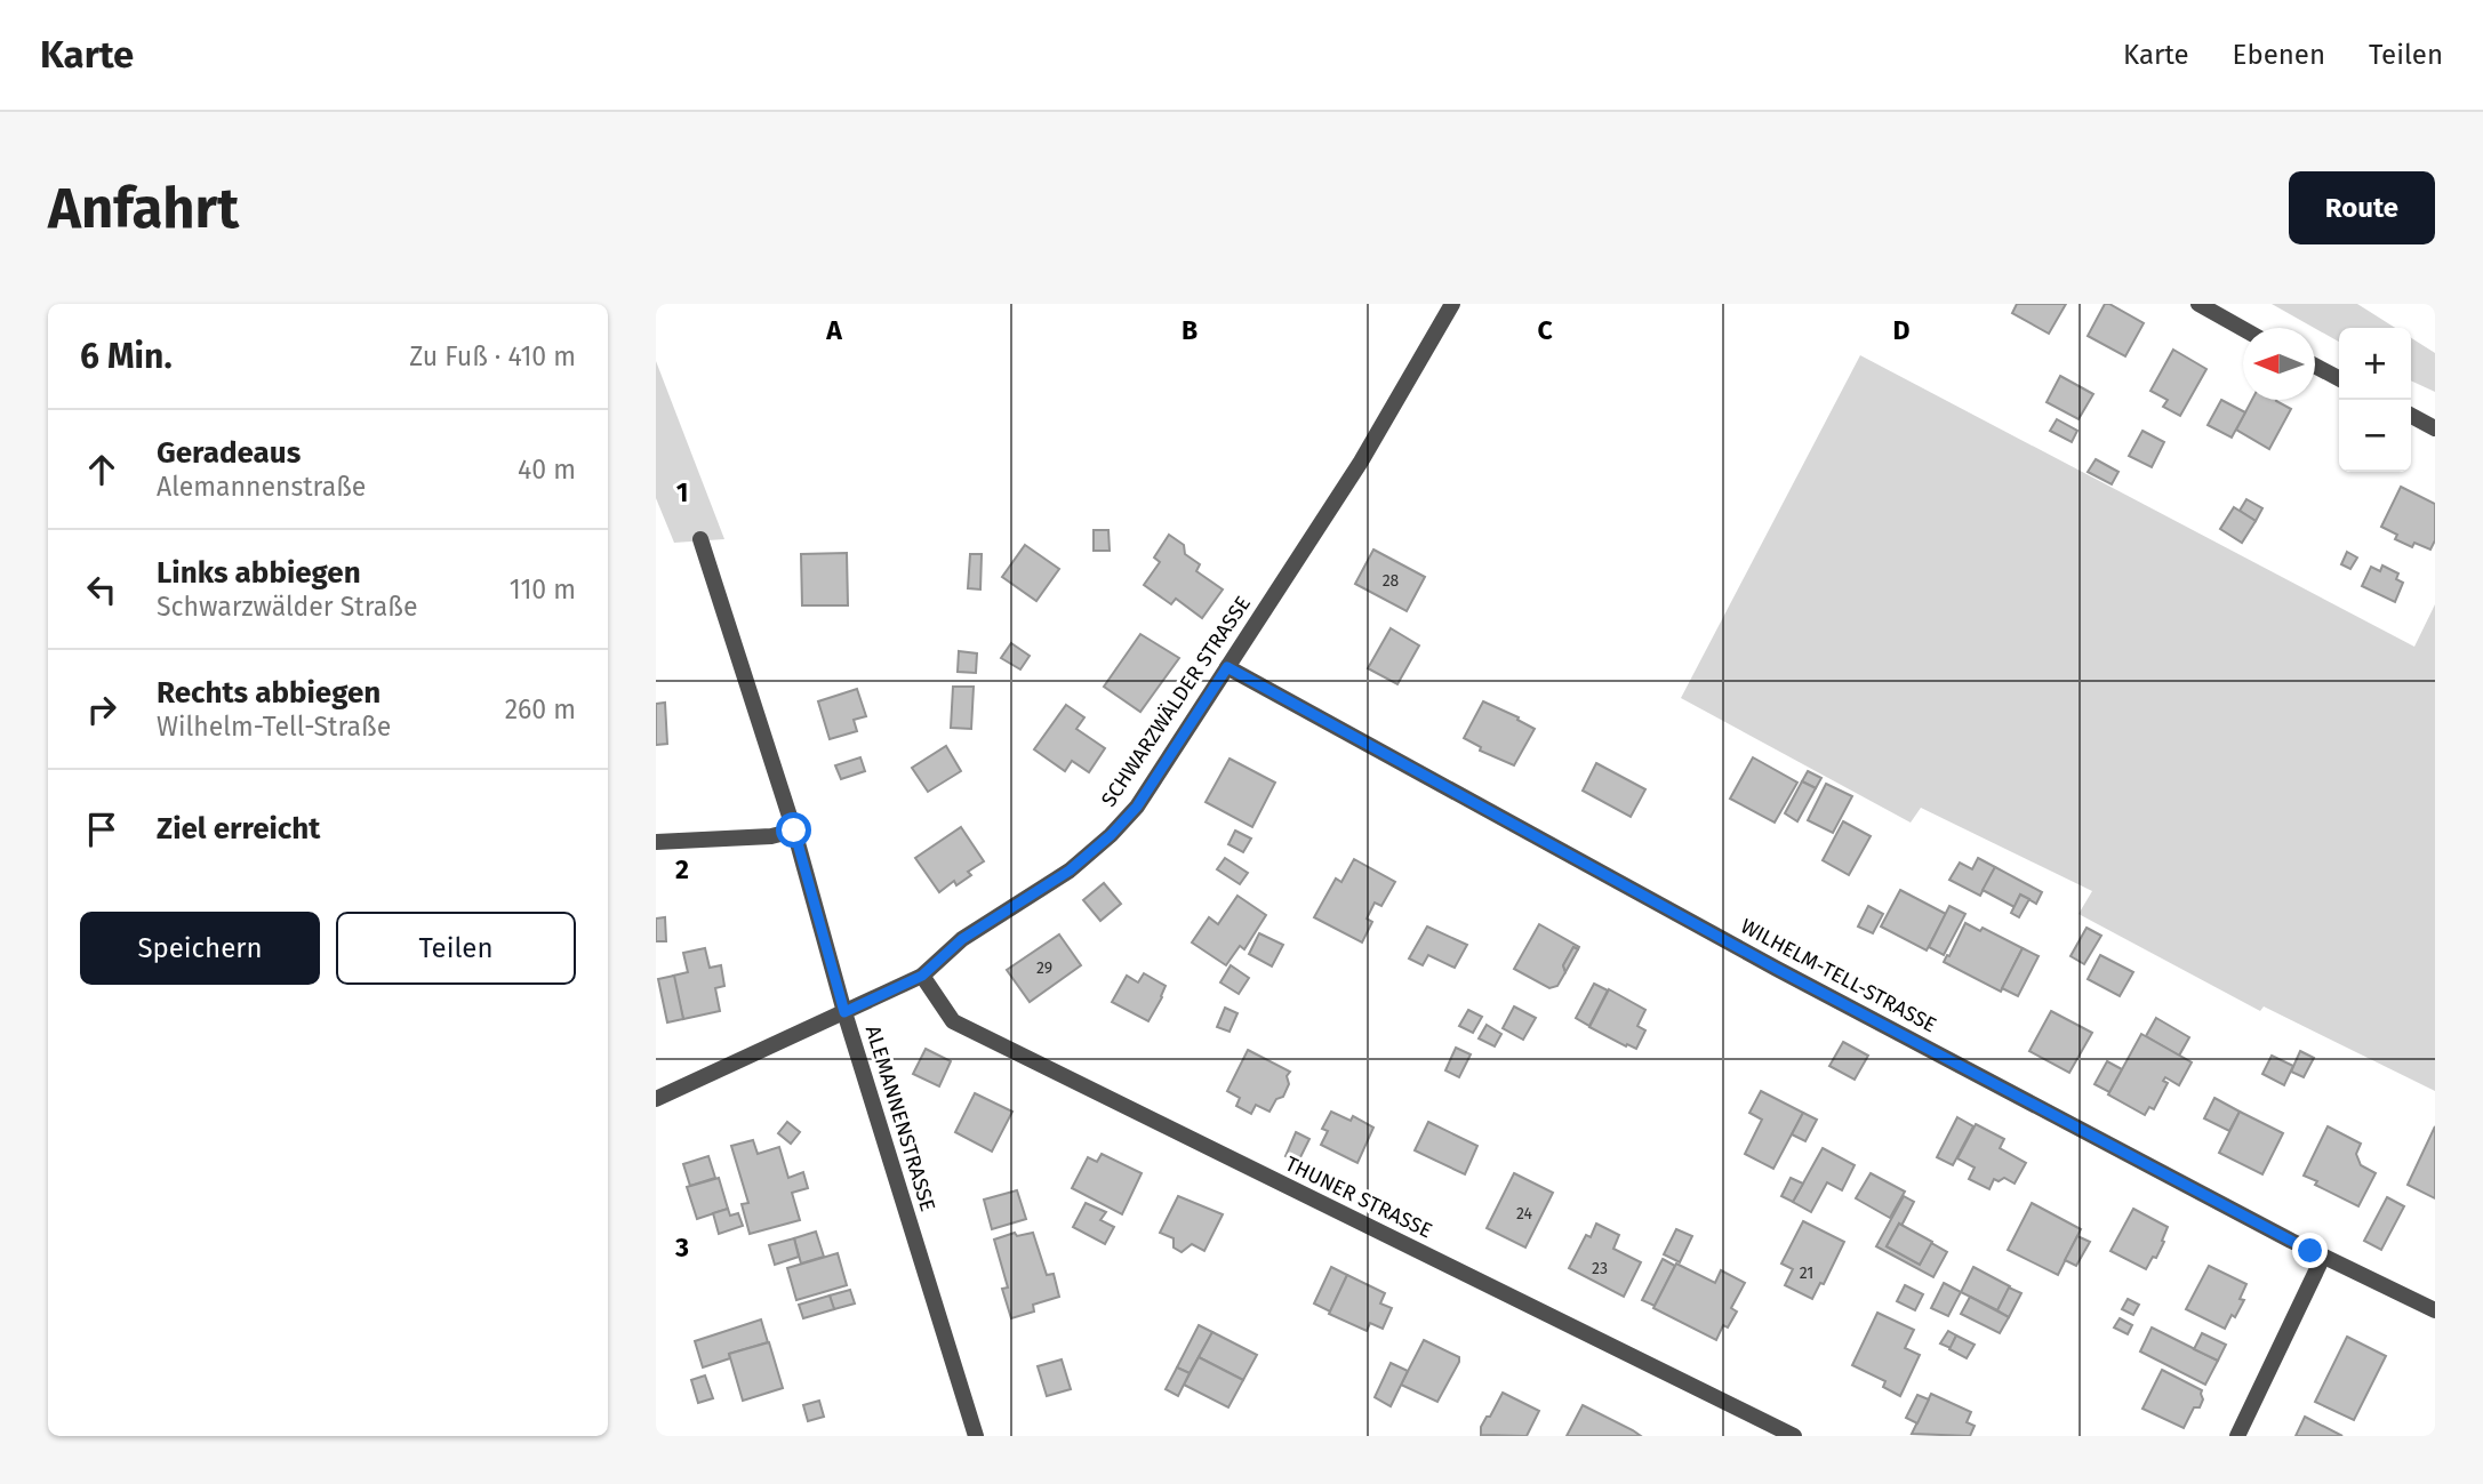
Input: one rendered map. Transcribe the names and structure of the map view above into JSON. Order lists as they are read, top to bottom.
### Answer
{
  "streets": {
    "street": [
      "SCHWARZWÄLDER STRASSE",
      "WILHELM-TELL-STRASSE",
      "ALEMANNENSTRASSE",
      "THUNER STRASSE"
    ]
  },
  "crossings": [
    ["SCHWARZWÄLDER STRASSE", "WILHELM-TELL-STRASSE"],
    ["SCHWARZWÄLDER STRASSE", "ALEMANNENSTRASSE"],
    ["SCHWARZWÄLDER STRASSE", "THUNER STRASSE"]
  ],
  "house_numbers": [
    "28",
    "29",
    "24",
    "23",
    "21"
  ],
  "north": "left",
  "page": {
    "header": "Karte",
    "nav": ["Karte", "Ebenen", "Teilen"],
    "buttons": [
      "Route",
      ["Speichern", "Teilen"]
    ],
    "title": "Anfahrt",
    "heading": ["6 Min.", "Zu Fuß · 410 m"],
    "map_buttons": ["+", "−"],
    "list": [
      ["Geradeaus", "Alemannenstraße", "40 m"],
      ["Links abbiegen", "Schwarzwälder Straße", "110 m"],
      ["Rechts abbiegen", "Wilhelm-Tell-Straße", "260 m"],
      "Ziel erreicht"
    ]
  },
  "grid": {
    "columns": [
      "A",
      "B",
      "C",
      "D"
    ],
    "rows": ["1", "2", "3"]
  }
}
